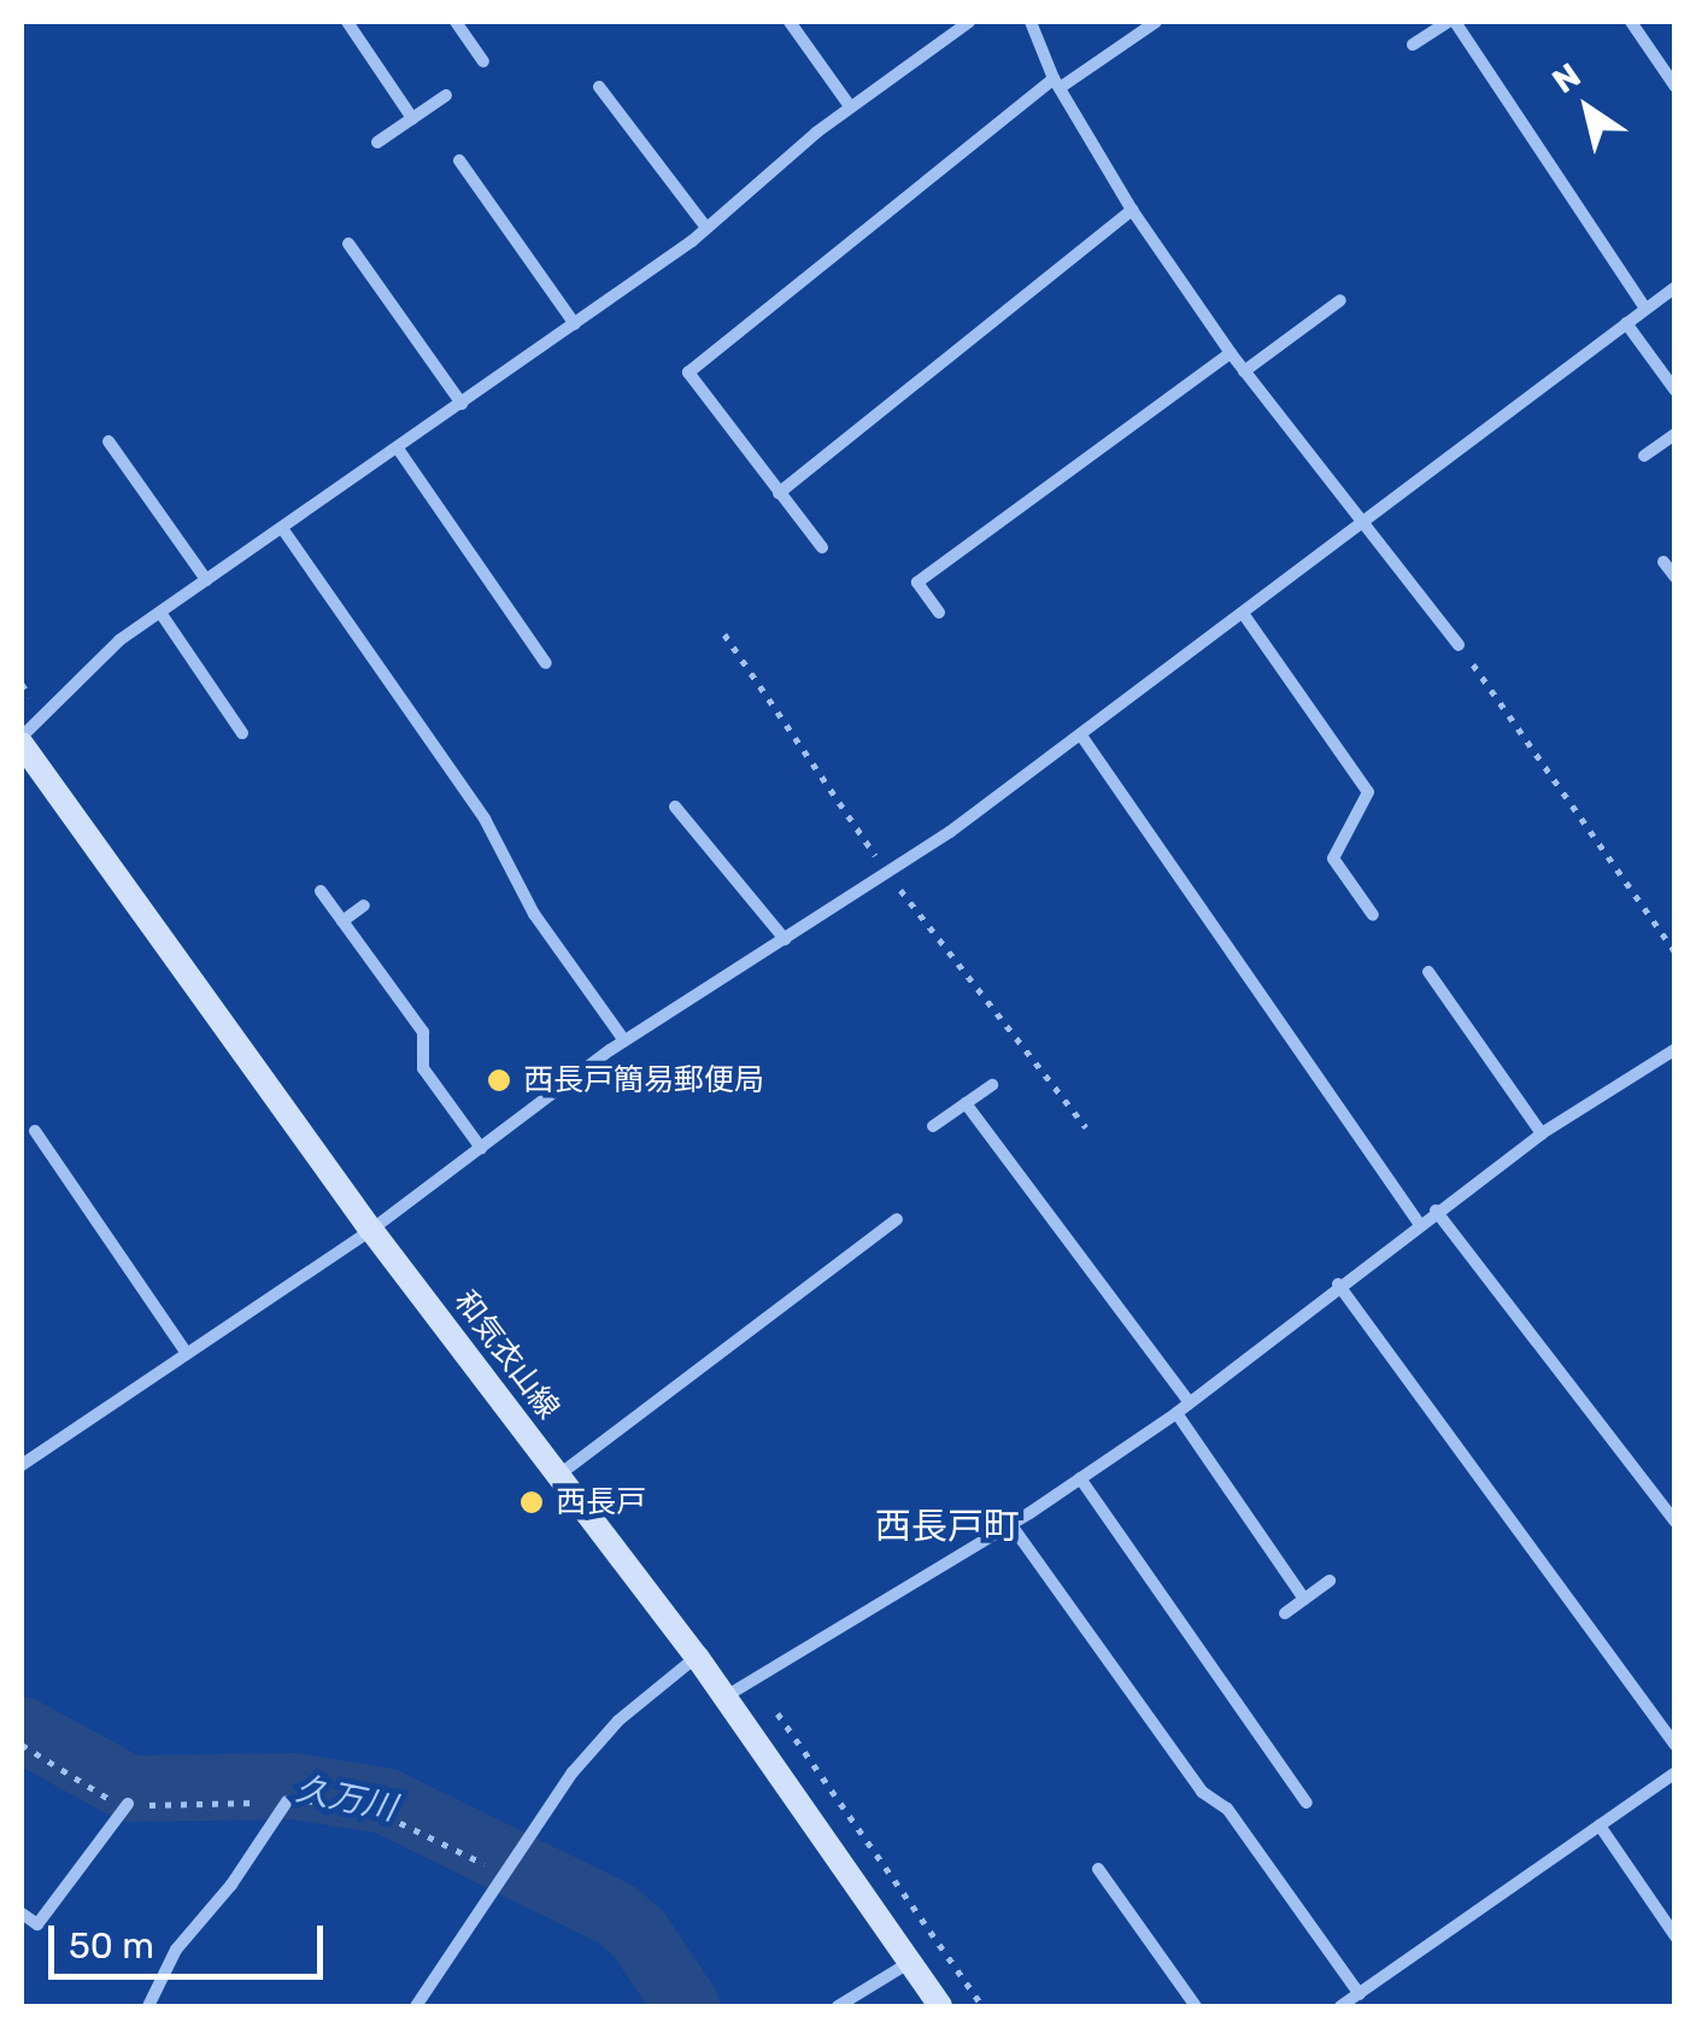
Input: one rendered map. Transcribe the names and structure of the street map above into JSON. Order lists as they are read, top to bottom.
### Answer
{
  "streets": {
    "main road": ["和気衣山線"]
  },
  "districts": ["西長戸町"],
  "water": ["久万川"],
  "places": ["西長戸簡易郵便局", "西長戸"],
  "scale_bar": "50 m",
  "north": "top left"
}
